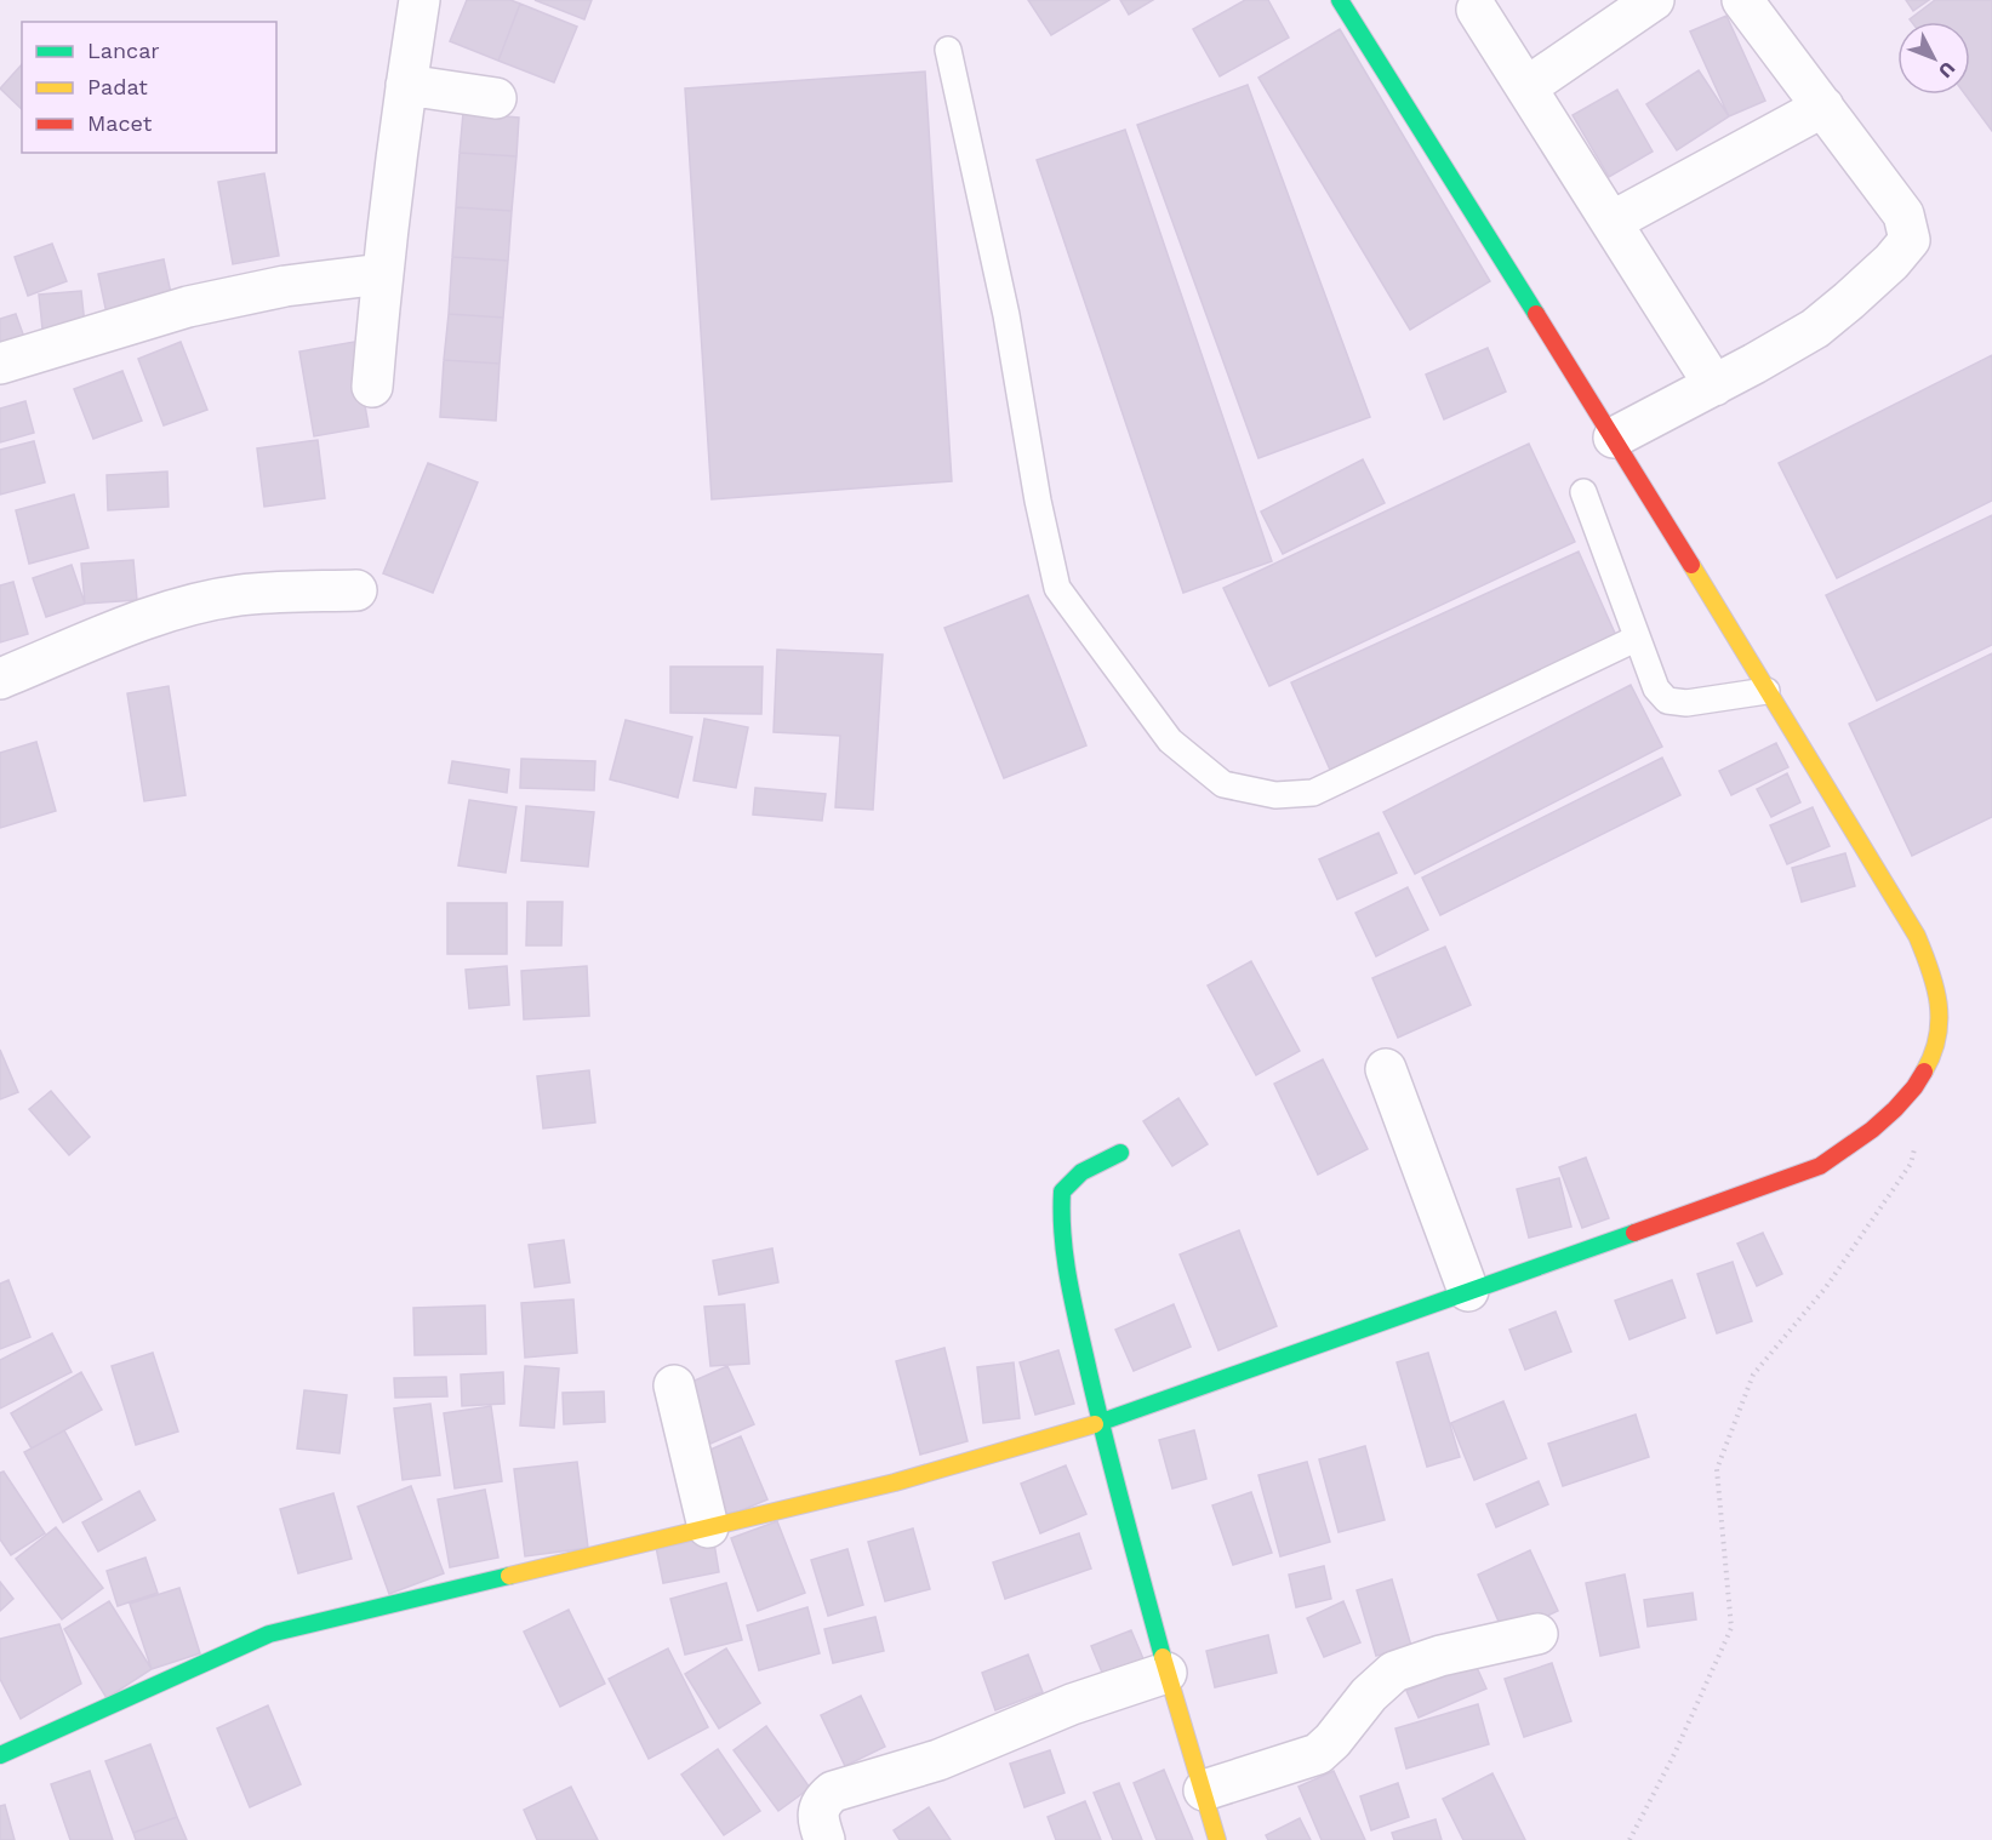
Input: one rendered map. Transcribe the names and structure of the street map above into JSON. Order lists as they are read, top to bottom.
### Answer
{
  "legend": ["Lancar", "Padat", "Macet"],
  "north": "bottom right"
}
